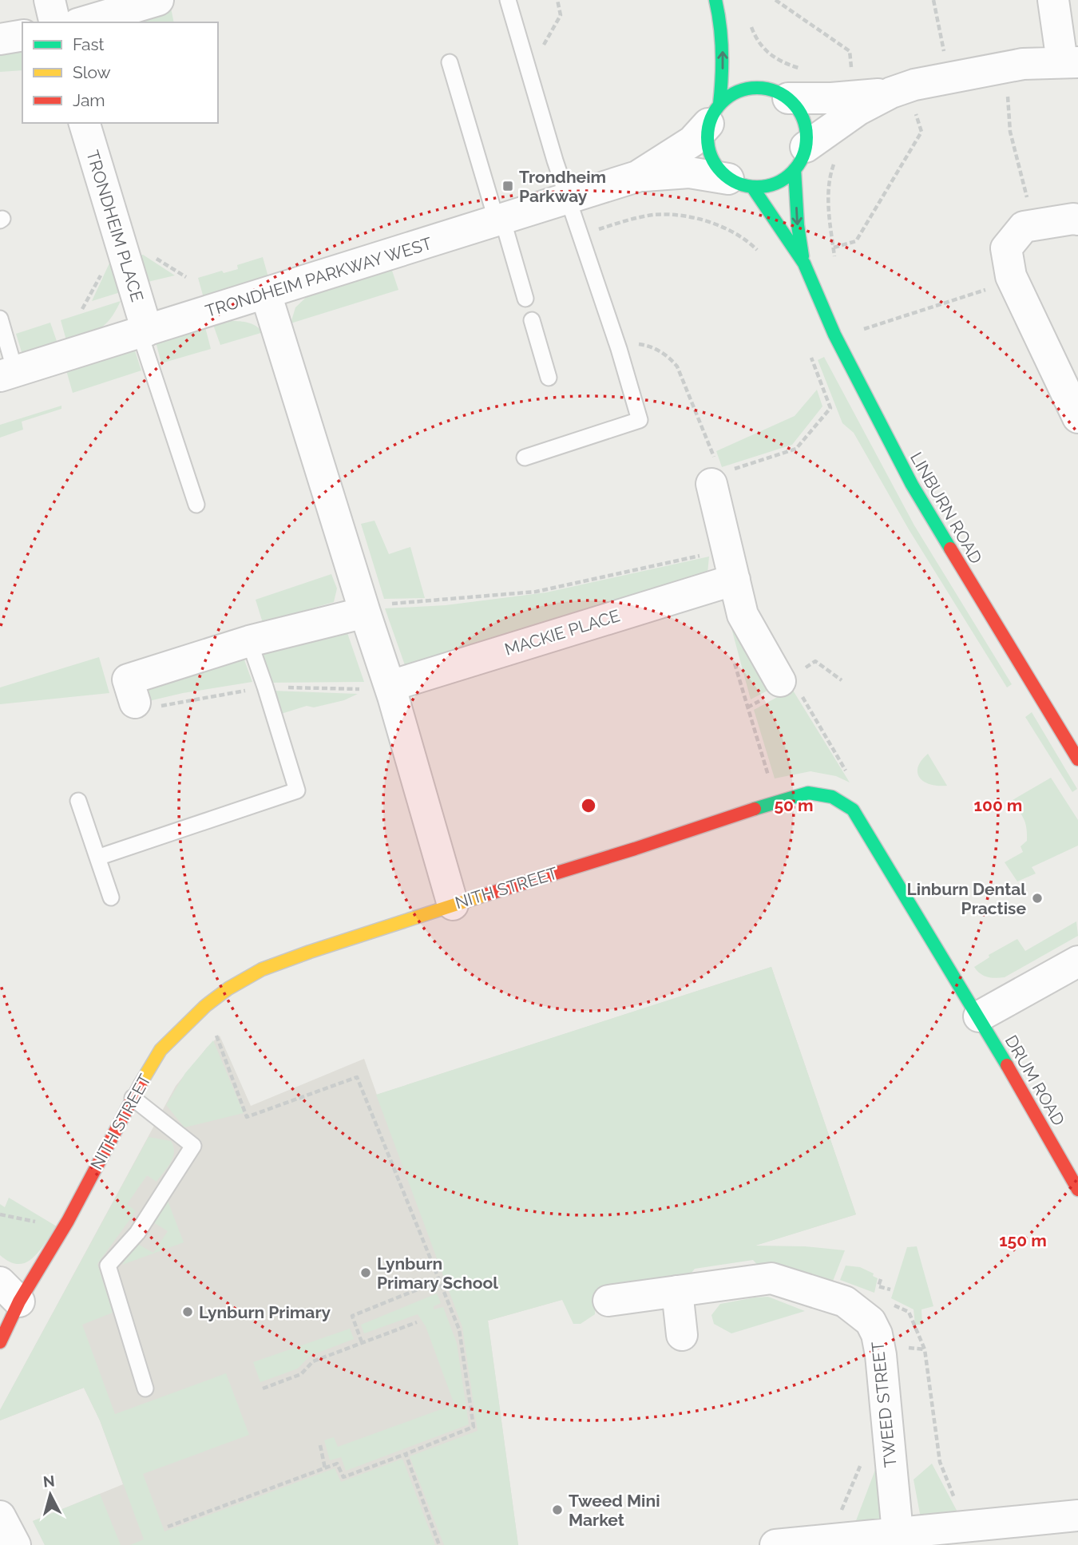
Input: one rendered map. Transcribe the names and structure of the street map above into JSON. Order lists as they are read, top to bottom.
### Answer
{
  "streets": {
    "street": [
      "TRONDHEIM PLACE",
      "TRONDHEIM PARKWAY WEST",
      "LINBURN ROAD",
      "MACKIE PLACE",
      "NITH STREET",
      "DRUM ROAD",
      "TWEED STREET"
    ]
  },
  "crossings": [
    ["TRONDHEIM PLACE", "TRONDHEIM PARKWAY WEST"],
    ["TRONDHEIM PARKWAY WEST", "LINBURN ROAD"],
    ["NITH STREET", "DRUM ROAD"]
  ],
  "places": {
    "transit": ["Trondheim Parkway"],
    "other": [
      "Linburn Dental Practise",
      "Lynburn Primary School",
      "Lynburn Primary",
      "Tweed Mini Market"
    ]
  },
  "legend": ["Fast", "Slow", "Jam"],
  "north": "top",
  "rings": ["50 m", "100 m", "150 m"]
}
